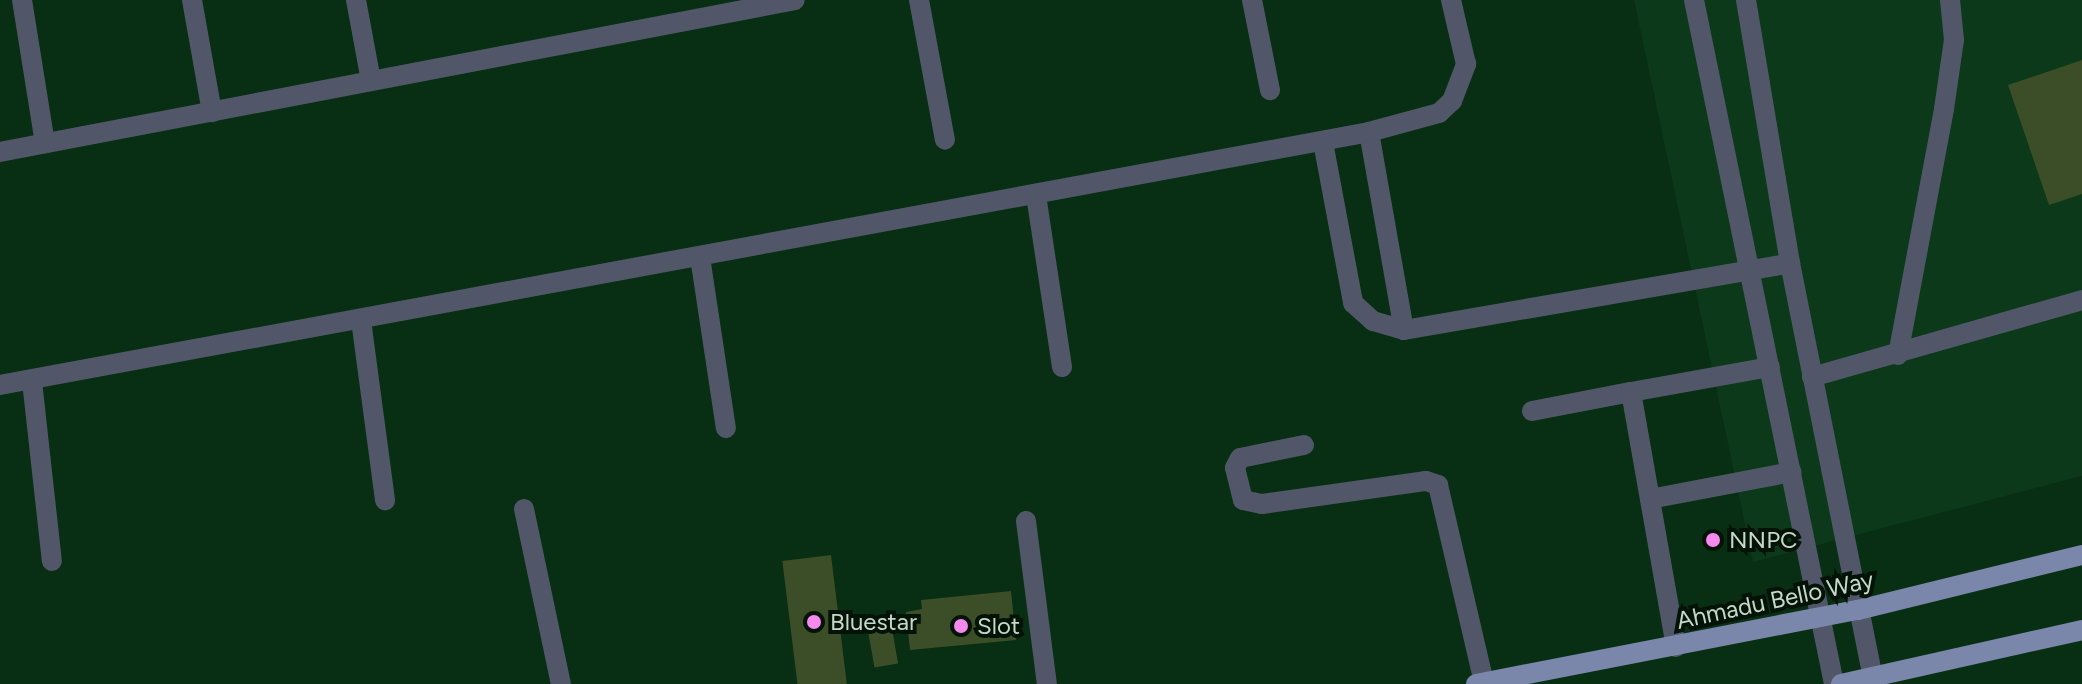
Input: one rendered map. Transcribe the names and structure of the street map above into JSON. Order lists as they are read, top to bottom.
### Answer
{
  "streets": {
    "main road": ["Ahmadu Bello Way"]
  },
  "places": ["NNPC", "Bluestar", "Slot"]
}
